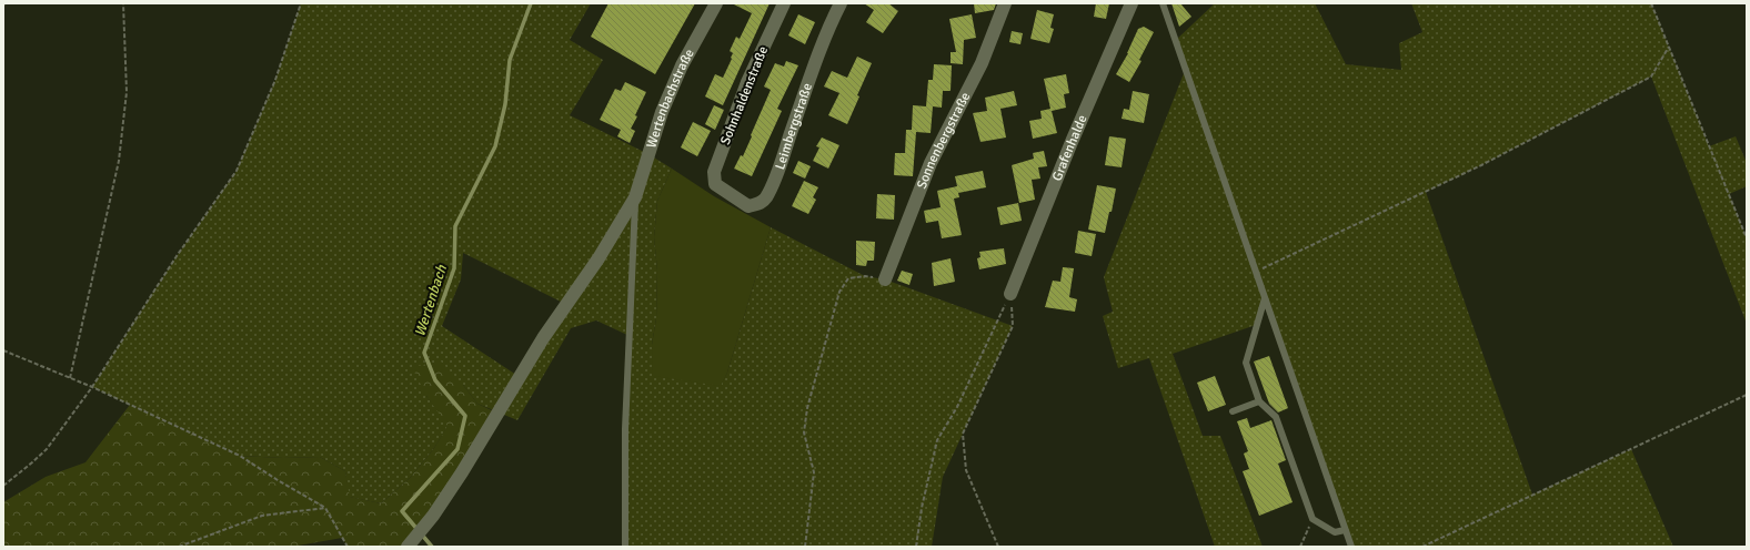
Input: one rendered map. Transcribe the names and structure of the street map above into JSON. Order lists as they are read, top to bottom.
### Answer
{
  "streets": {
    "street": [
      "Sohnhaldenstraße",
      "Wertenbachstraße",
      "Leimbergstraße",
      "Sonnenbergstraße",
      "Grafenhalde"
    ]
  },
  "crossings": [
    ["Sohnhaldenstraße", "Leimbergstraße"]
  ],
  "water": ["Wertenbach"]
}
